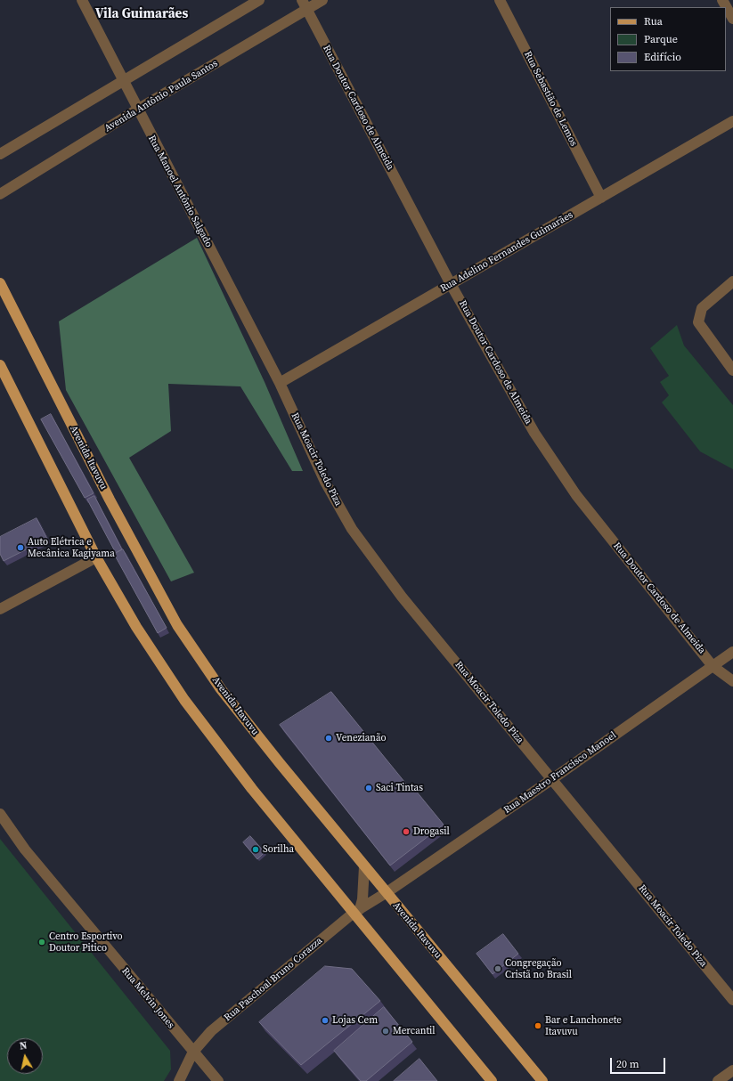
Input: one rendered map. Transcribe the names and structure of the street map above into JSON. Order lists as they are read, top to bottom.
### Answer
{
  "streets": {
    "main road": ["Avenida Itavuvu"],
    "street": [
      "Avenida Antônio Paula Santos",
      "Rua Sebastião de Lemos",
      "Rua Doutor Cardoso de Almeida",
      "Rua Manoel Antônio Salgado",
      "Rua Adelino Fernandes Guimarães",
      "Rua Moacir Toledo Piza",
      "Rua Maestro Francisco Manoel",
      "Rua Paschoal Bruno Corazza",
      "Rua Melvin Jones"
    ]
  },
  "crossings": [
    ["Avenida Antônio Paula Santos", "Rua Doutor Cardoso de Almeida"],
    ["Avenida Antônio Paula Santos", "Rua Manoel Antônio Salgado"],
    ["Rua Sebastião de Lemos", "Rua Adelino Fernandes Guimarães"],
    ["Rua Doutor Cardoso de Almeida", "Rua Adelino Fernandes Guimarães"],
    ["Rua Doutor Cardoso de Almeida", "Rua Maestro Francisco Manoel"],
    ["Rua Manoel Antônio Salgado", "Rua Adelino Fernandes Guimarães"],
    ["Rua Manoel Antônio Salgado", "Rua Moacir Toledo Piza"],
    ["Rua Adelino Fernandes Guimarães", "Rua Moacir Toledo Piza"],
    ["Avenida Itavuvu", "Rua Maestro Francisco Manoel"],
    ["Avenida Itavuvu", "Rua Paschoal Bruno Corazza"],
    ["Rua Moacir Toledo Piza", "Rua Maestro Francisco Manoel"],
    ["Rua Maestro Francisco Manoel", "Rua Paschoal Bruno Corazza"],
    ["Rua Paschoal Bruno Corazza", "Rua Melvin Jones"]
  ],
  "districts": ["Vila Guimarães"],
  "places": [
    "Auto Elétrica e Mecânica Kagiyama",
    "Venezianão",
    "Saci Tintas",
    "Drogasil",
    "Sorilha",
    "Centro Esportivo Doutor Pitico",
    "Congregação Cristã no Brasil",
    "Lojas Cem",
    "Bar e Lanchonete Itavuvu",
    "Mercantil"
  ],
  "legend": ["Rua", "Parque", "Edifício"],
  "scale_bar": "20 m",
  "north": "top"
}
